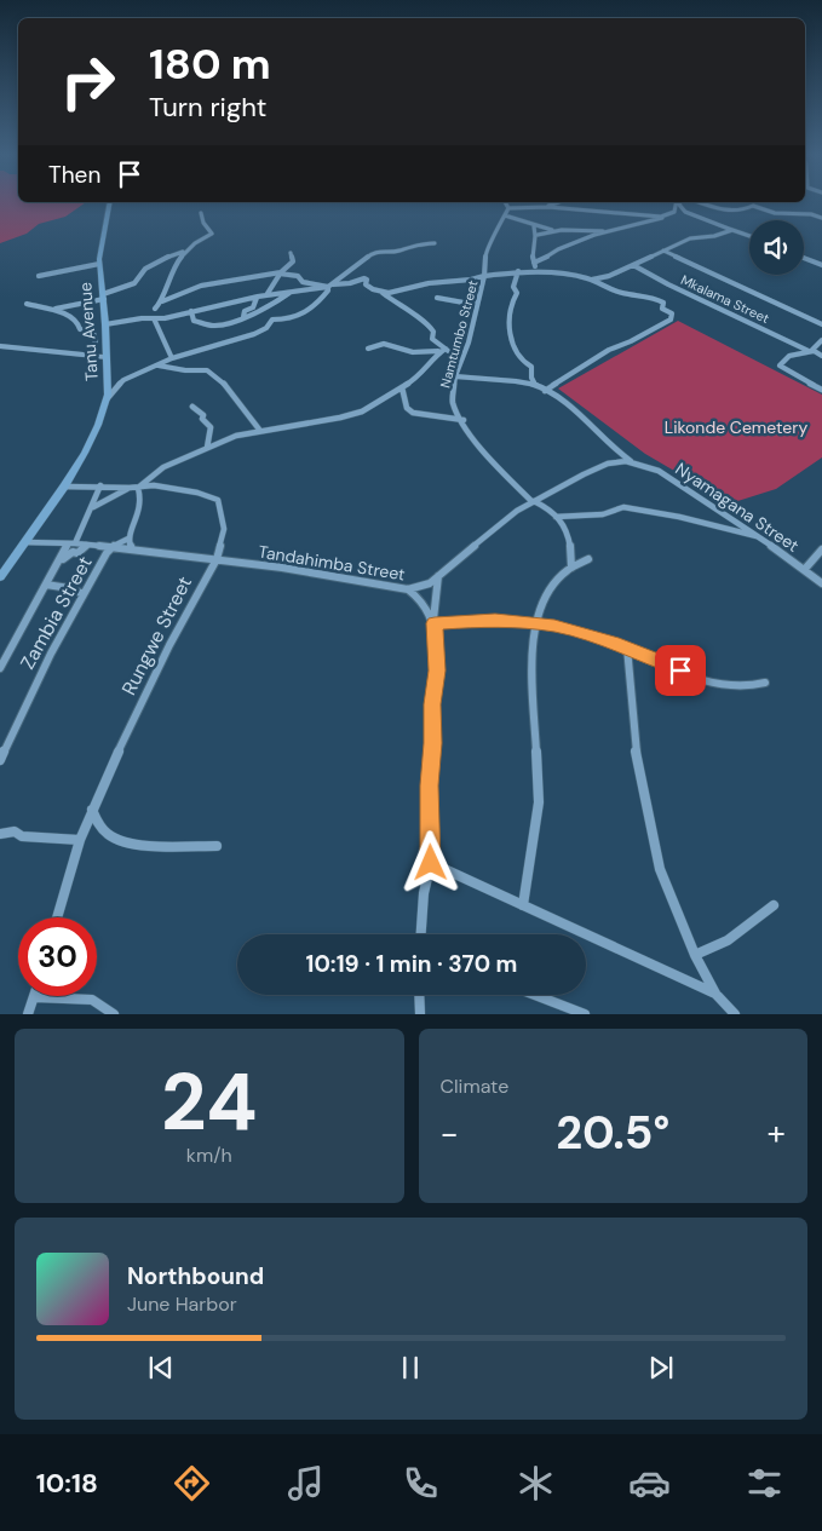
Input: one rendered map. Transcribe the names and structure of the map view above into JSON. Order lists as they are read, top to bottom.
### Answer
{
  "streets": {
    "street": [
      "Mkalama Street",
      "Tanu Avenue",
      "Namtumbo Street",
      "Nyamagana Street",
      "Tandahimba Street",
      "Zambia Street",
      "Rungwe Street"
    ]
  },
  "crossings": [
    ["Tanu Avenue", "Tandahimba Street"],
    ["Tanu Avenue", "Rungwe Street"],
    ["Namtumbo Street", "Nyamagana Street"],
    ["Namtumbo Street", "Tandahimba Street"],
    ["Nyamagana Street", "Tandahimba Street"],
    ["Tandahimba Street", "Zambia Street"],
    ["Tandahimba Street", "Rungwe Street"]
  ],
  "parks": ["Likonde Cemetery"],
  "page": {
    "turn": ["180 m", "Turn right"],
    "then": "Then",
    "limit": "30",
    "trip": "10:19 · 1 min · 370 m",
    "tile": [
      ["24", "km/h"],
      "Climate"
    ],
    "heat": ["−", "20.5°", "+"],
    "song": ["Northbound", "June Harbor"],
    "tabs": "10:18"
  }
}
